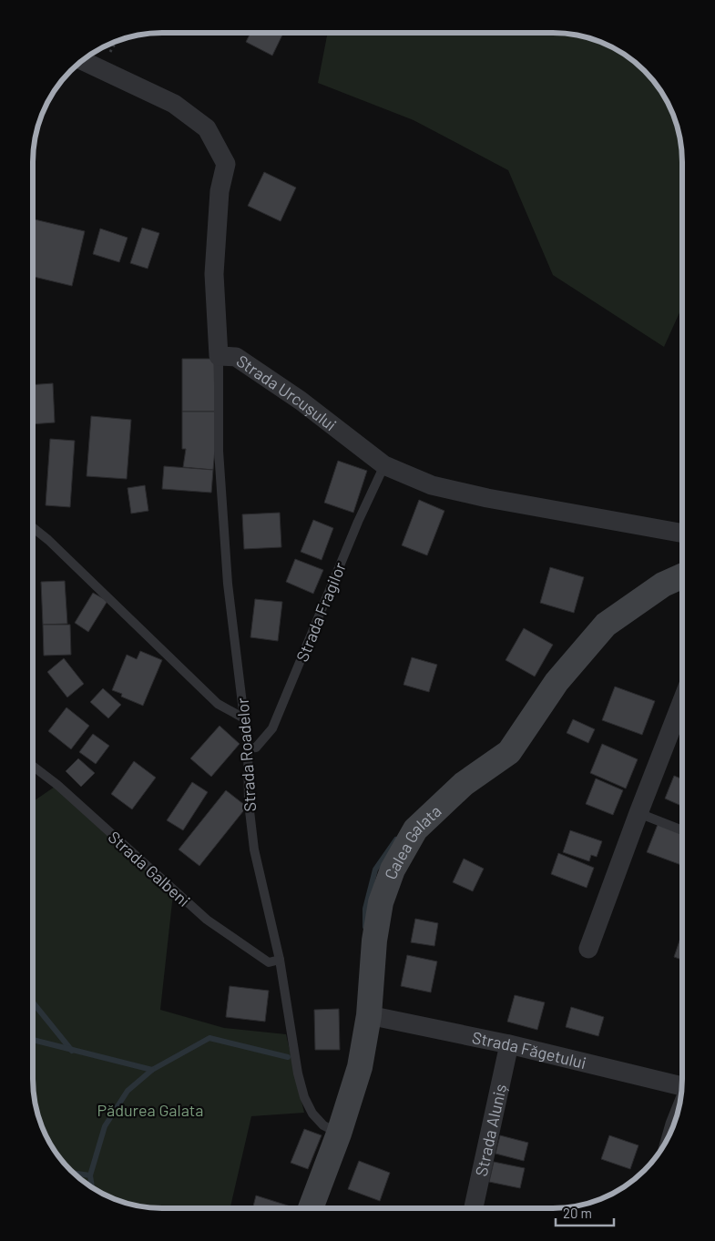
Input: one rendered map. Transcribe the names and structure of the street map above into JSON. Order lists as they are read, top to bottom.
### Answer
{
  "streets": {
    "street": [
      "Strada Urcușului",
      "Calea Galata",
      "Strada Făgetului",
      "Strada Aluniș"
    ],
    "lane": ["Strada Fragilor", "Strada Roadelor", "Strada Galbeni"]
  },
  "crossings": [
    ["Strada Urcușului", "Strada Fragilor"],
    ["Strada Urcușului", "Strada Roadelor"],
    ["Strada Fragilor", "Strada Roadelor"],
    ["Strada Roadelor", "Calea Galata"],
    ["Strada Roadelor", "Strada Galbeni"],
    ["Calea Galata", "Strada Făgetului"],
    ["Strada Făgetului", "Strada Aluniș"]
  ],
  "parks": ["Pădurea Galata"],
  "scale_bar": "20 m"
}
